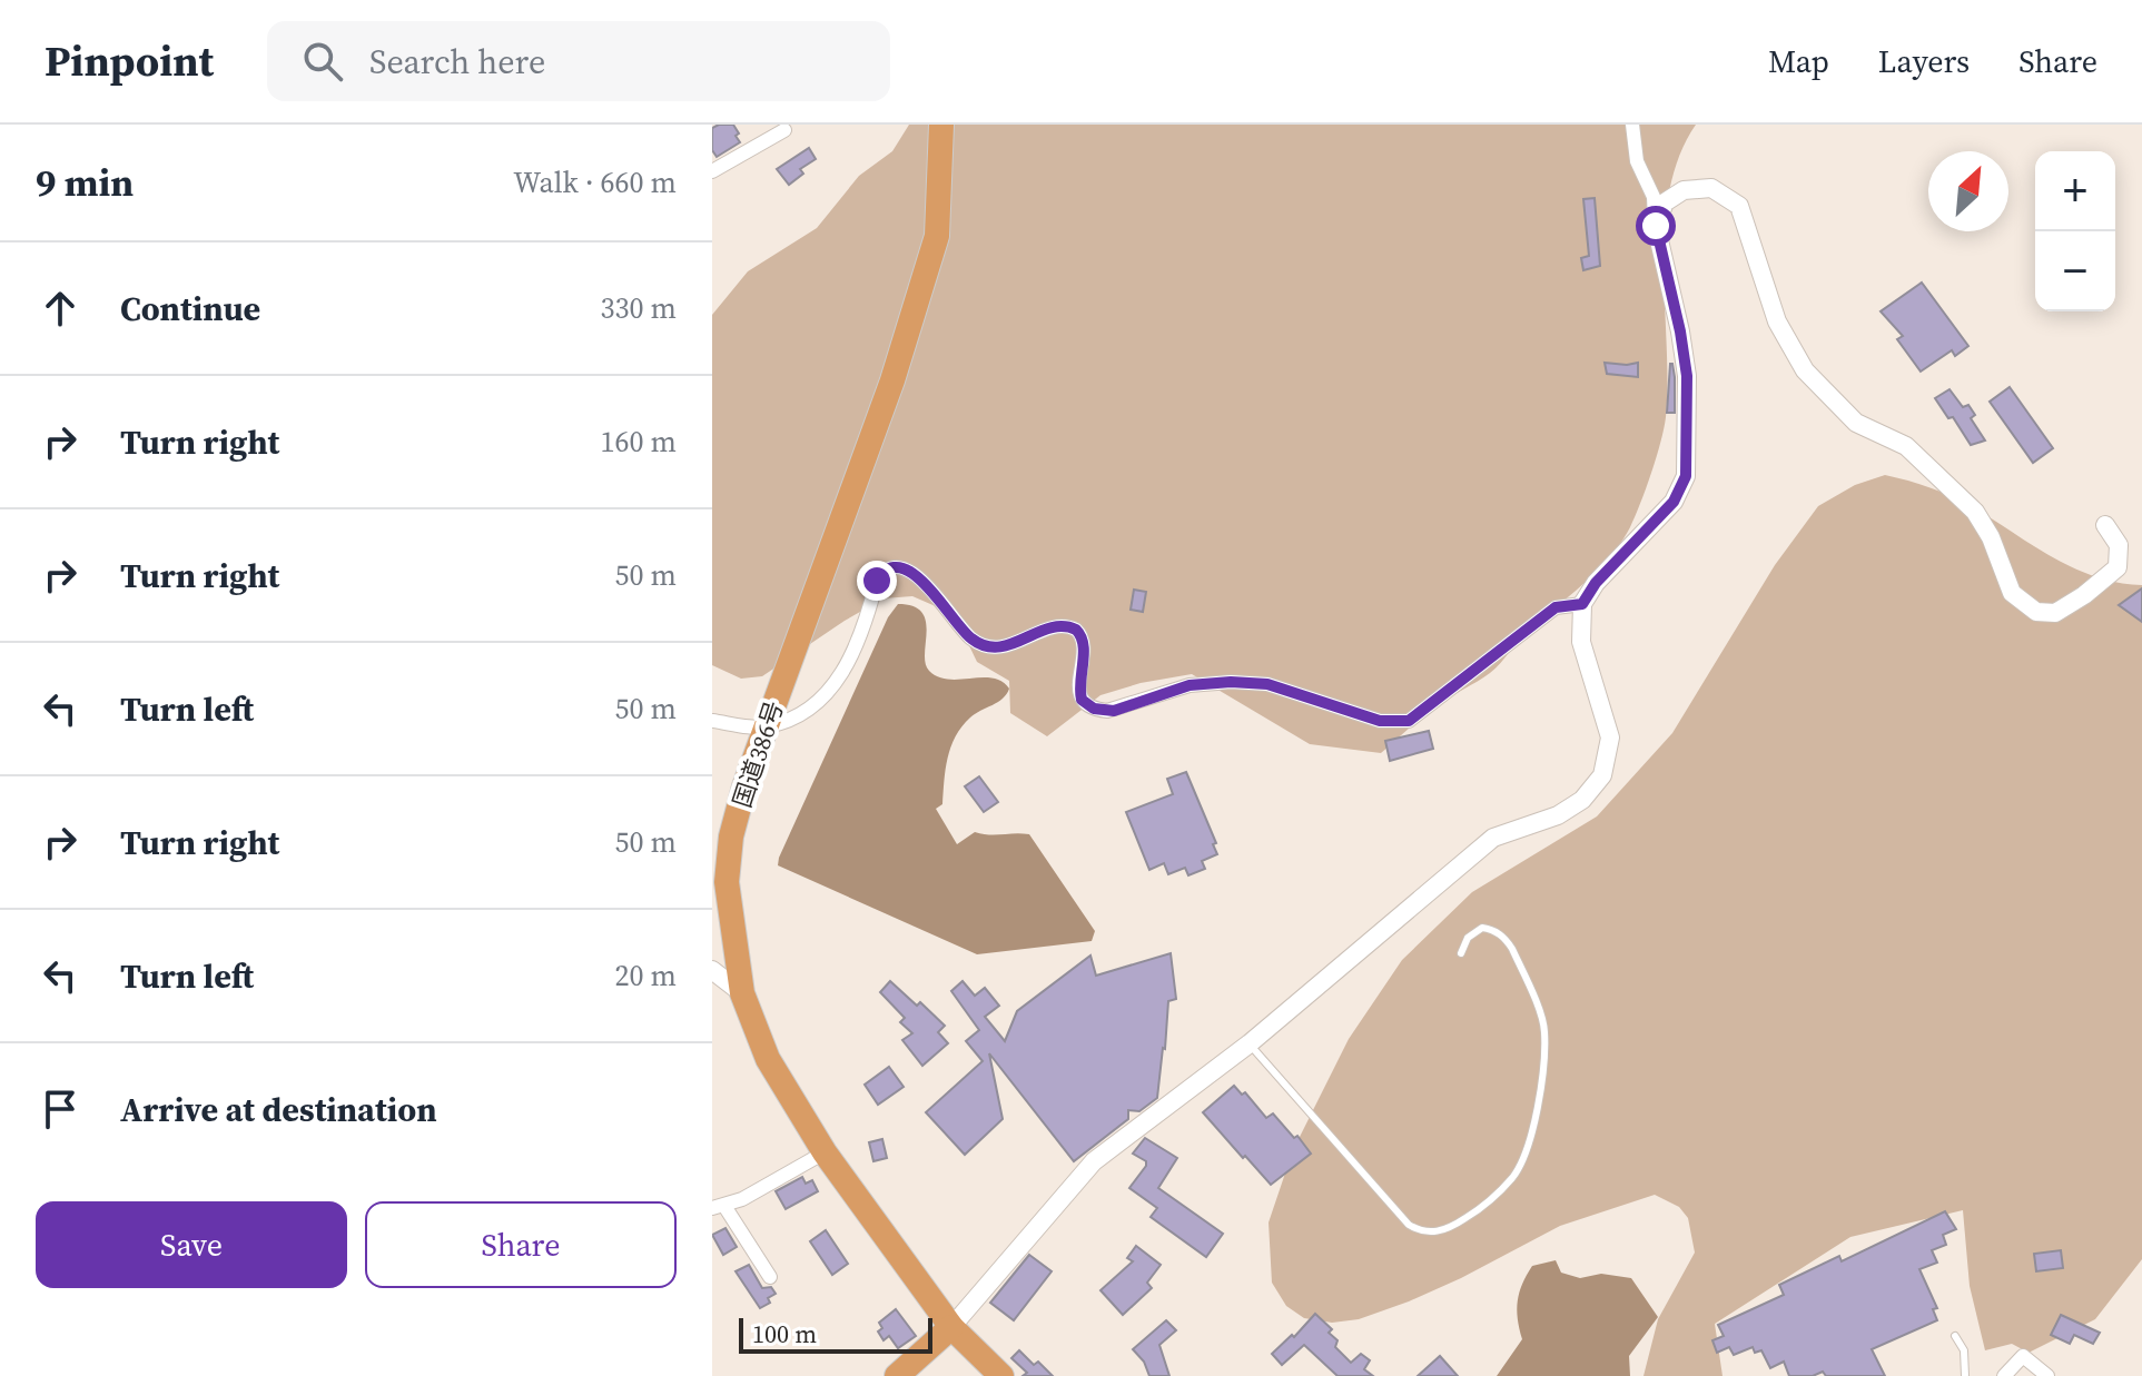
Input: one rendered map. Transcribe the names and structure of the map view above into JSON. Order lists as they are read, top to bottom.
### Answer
{
  "streets": {
    "highway": ["国道386号"]
  },
  "scale_bar": "100 m",
  "north": "top right",
  "page": {
    "header": "Pinpoint",
    "search": "Search here",
    "nav": ["Map", "Layers", "Share"],
    "heading": ["9 min", "Walk · 660 m"],
    "map_buttons": ["+", "−"],
    "list": [
      ["Continue", "330 m"],
      ["Turn right", "160 m"],
      ["Turn right", "50 m"],
      ["Turn left", "50 m"],
      ["Turn right", "50 m"],
      ["Turn left", "20 m"],
      "Arrive at destination"
    ],
    "buttons": ["Save", "Share"],
    "scale": "100 m"
  }
}
